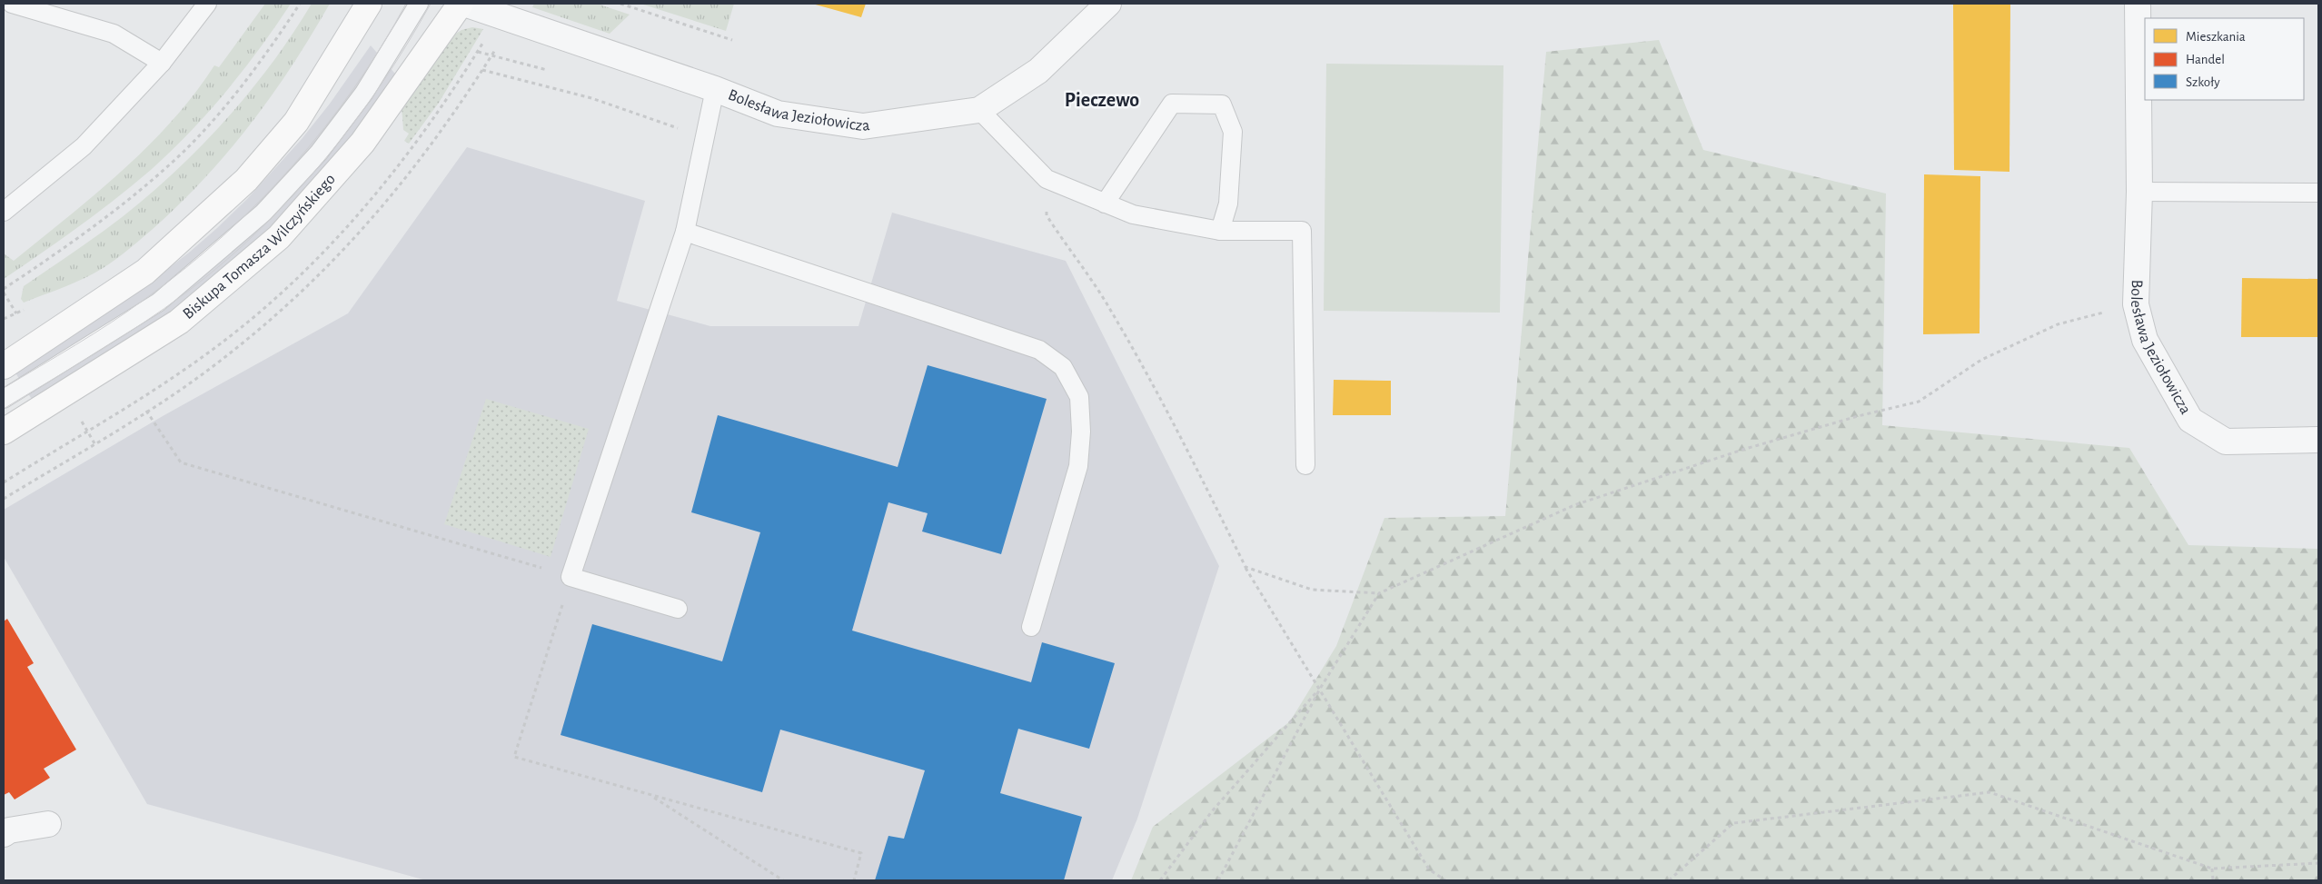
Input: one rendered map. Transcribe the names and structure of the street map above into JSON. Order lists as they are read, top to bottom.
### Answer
{
  "streets": {
    "street": ["Bolesława Jeziołowicza", "Biskupa Tomasza Wilczyńskiego"]
  },
  "crossings": [
    ["Bolesława Jeziołowicza", "Biskupa Tomasza Wilczyńskiego"]
  ],
  "districts": ["Pieczewo"],
  "legend": ["Mieszkania", "Handel", "Szkoły"]
}
